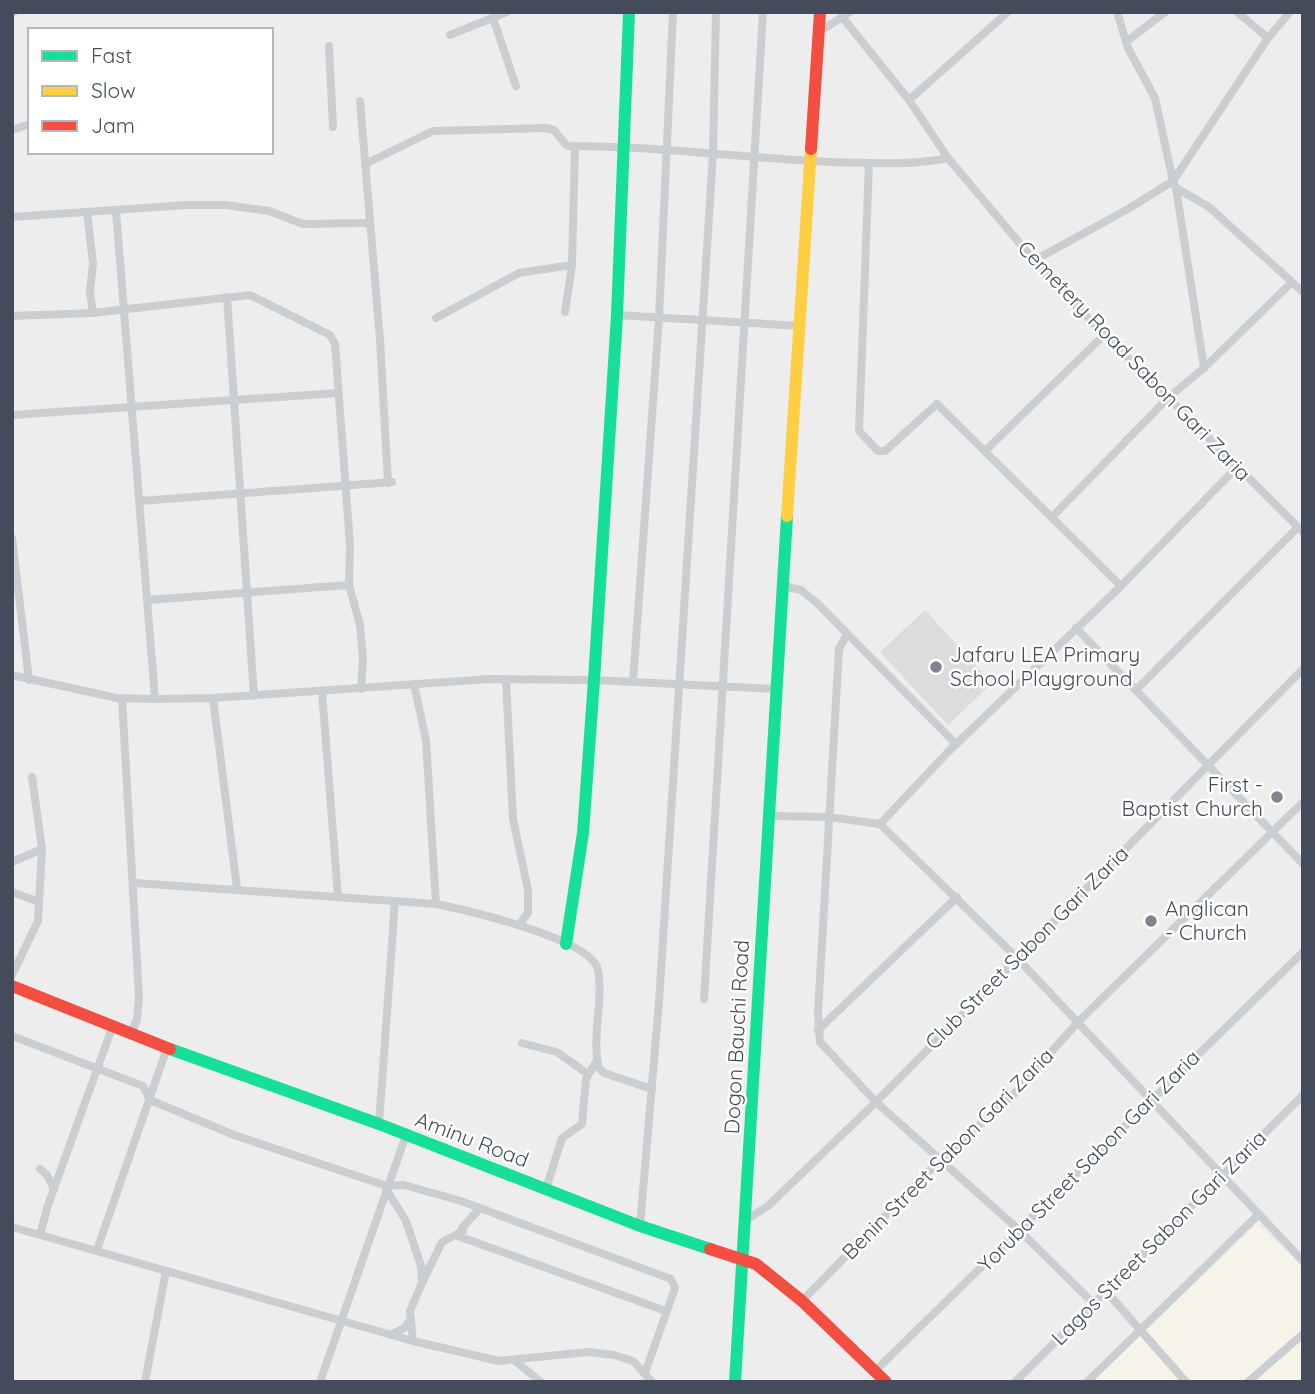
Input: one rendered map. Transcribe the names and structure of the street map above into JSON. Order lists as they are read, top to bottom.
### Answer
{
  "streets": {
    "street": [
      "Cemetery Road Sabon Gari Zaria",
      "Club Street Sabon Gari Zaria",
      "Dogon Bauchi Road",
      "Aminu Road",
      "Benin Street Sabon Gari Zaria",
      "Yoruba Street Sabon Gari Zaria",
      "Lagos Street Sabon Gari Zaria"
    ]
  },
  "crossings": [
    ["Club Street Sabon Gari Zaria", "Dogon Bauchi Road"],
    ["Dogon Bauchi Road", "Aminu Road"],
    ["Aminu Road", "Benin Street Sabon Gari Zaria"],
    ["Aminu Road", "Yoruba Street Sabon Gari Zaria"]
  ],
  "places": ["Jafaru LEA Primary School Playground", "First - Baptist Church", "Anglican - Church"],
  "legend": ["Fast", "Slow", "Jam"]
}
